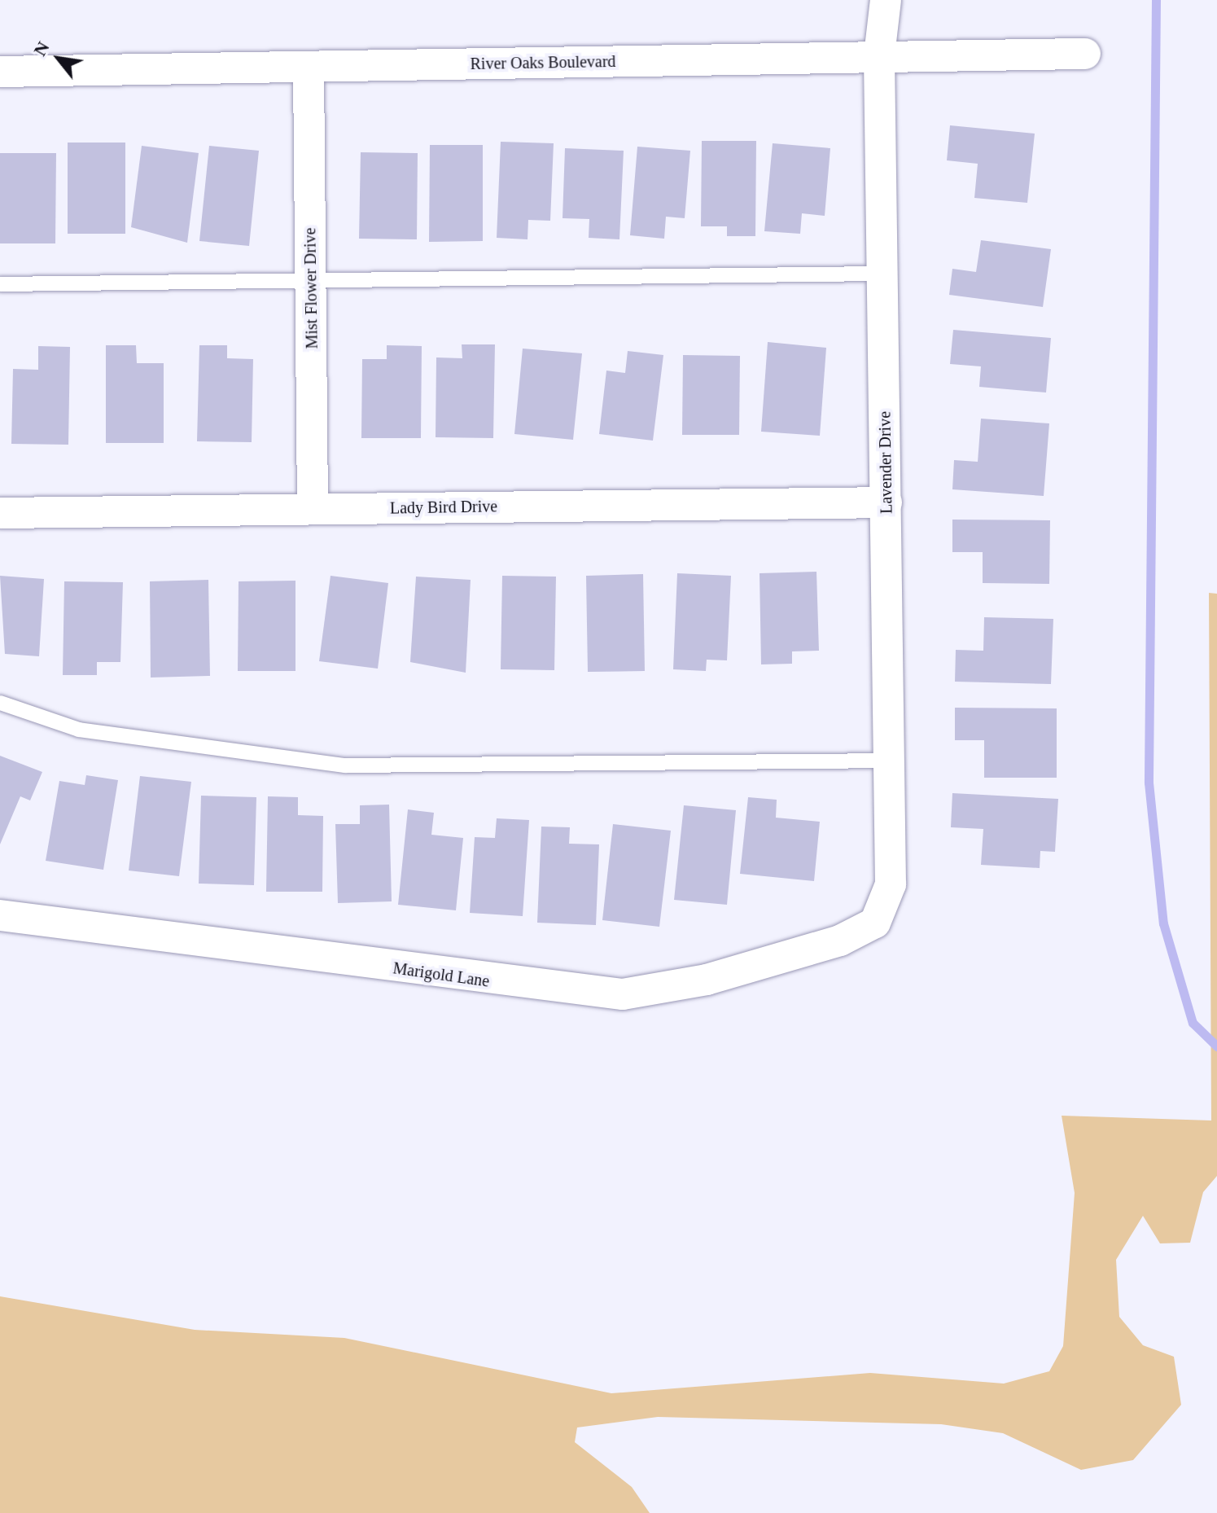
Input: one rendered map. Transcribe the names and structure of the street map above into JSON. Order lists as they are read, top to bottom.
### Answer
{
  "streets": {
    "street": [
      "River Oaks Boulevard",
      "Mist Flower Drive",
      "Lavender Drive",
      "Lady Bird Drive",
      "Marigold Lane"
    ]
  },
  "crossings": [
    ["River Oaks Boulevard", "Mist Flower Drive"],
    ["River Oaks Boulevard", "Lavender Drive"],
    ["Mist Flower Drive", "Lady Bird Drive"],
    ["Lavender Drive", "Lady Bird Drive"],
    ["Lavender Drive", "Marigold Lane"]
  ],
  "north": "top left"
}
